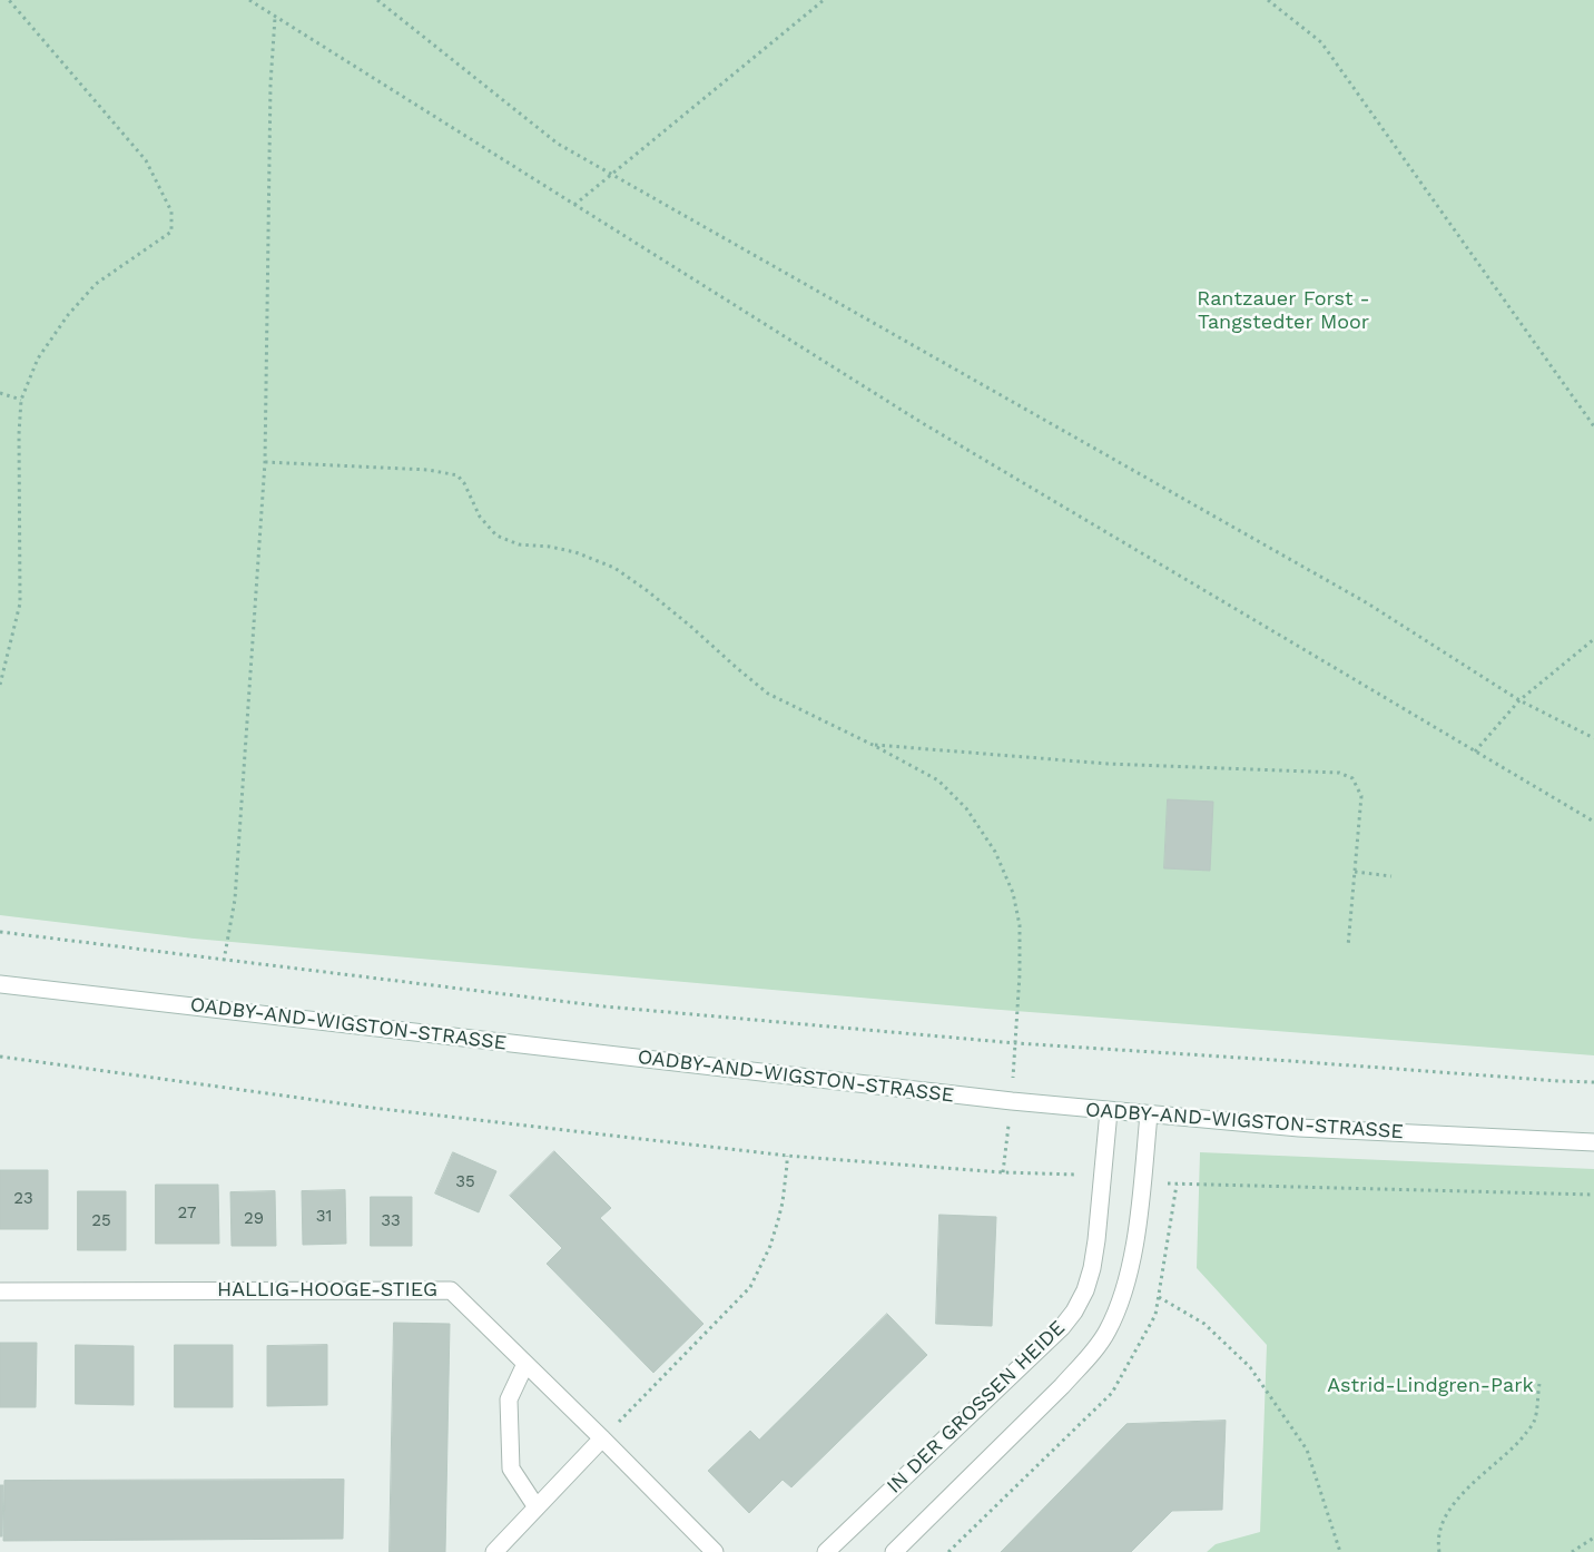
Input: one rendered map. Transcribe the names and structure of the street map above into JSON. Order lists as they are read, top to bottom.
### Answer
{
  "streets": {
    "street": ["OADBY-AND-WIGSTON-STRASSE", "HALLIG-HOOGE-STIEG", "IN DER GROSSEN HEIDE"]
  },
  "crossings": [
    ["OADBY-AND-WIGSTON-STRASSE", "IN DER GROSSEN HEIDE"]
  ],
  "parks": ["Rantzauer Forst - Tangstedter Moor", "Astrid-Lindgren-Park"],
  "house_numbers": [
    "35",
    "23",
    "27",
    "31",
    "29",
    "25",
    "33"
  ]
}
